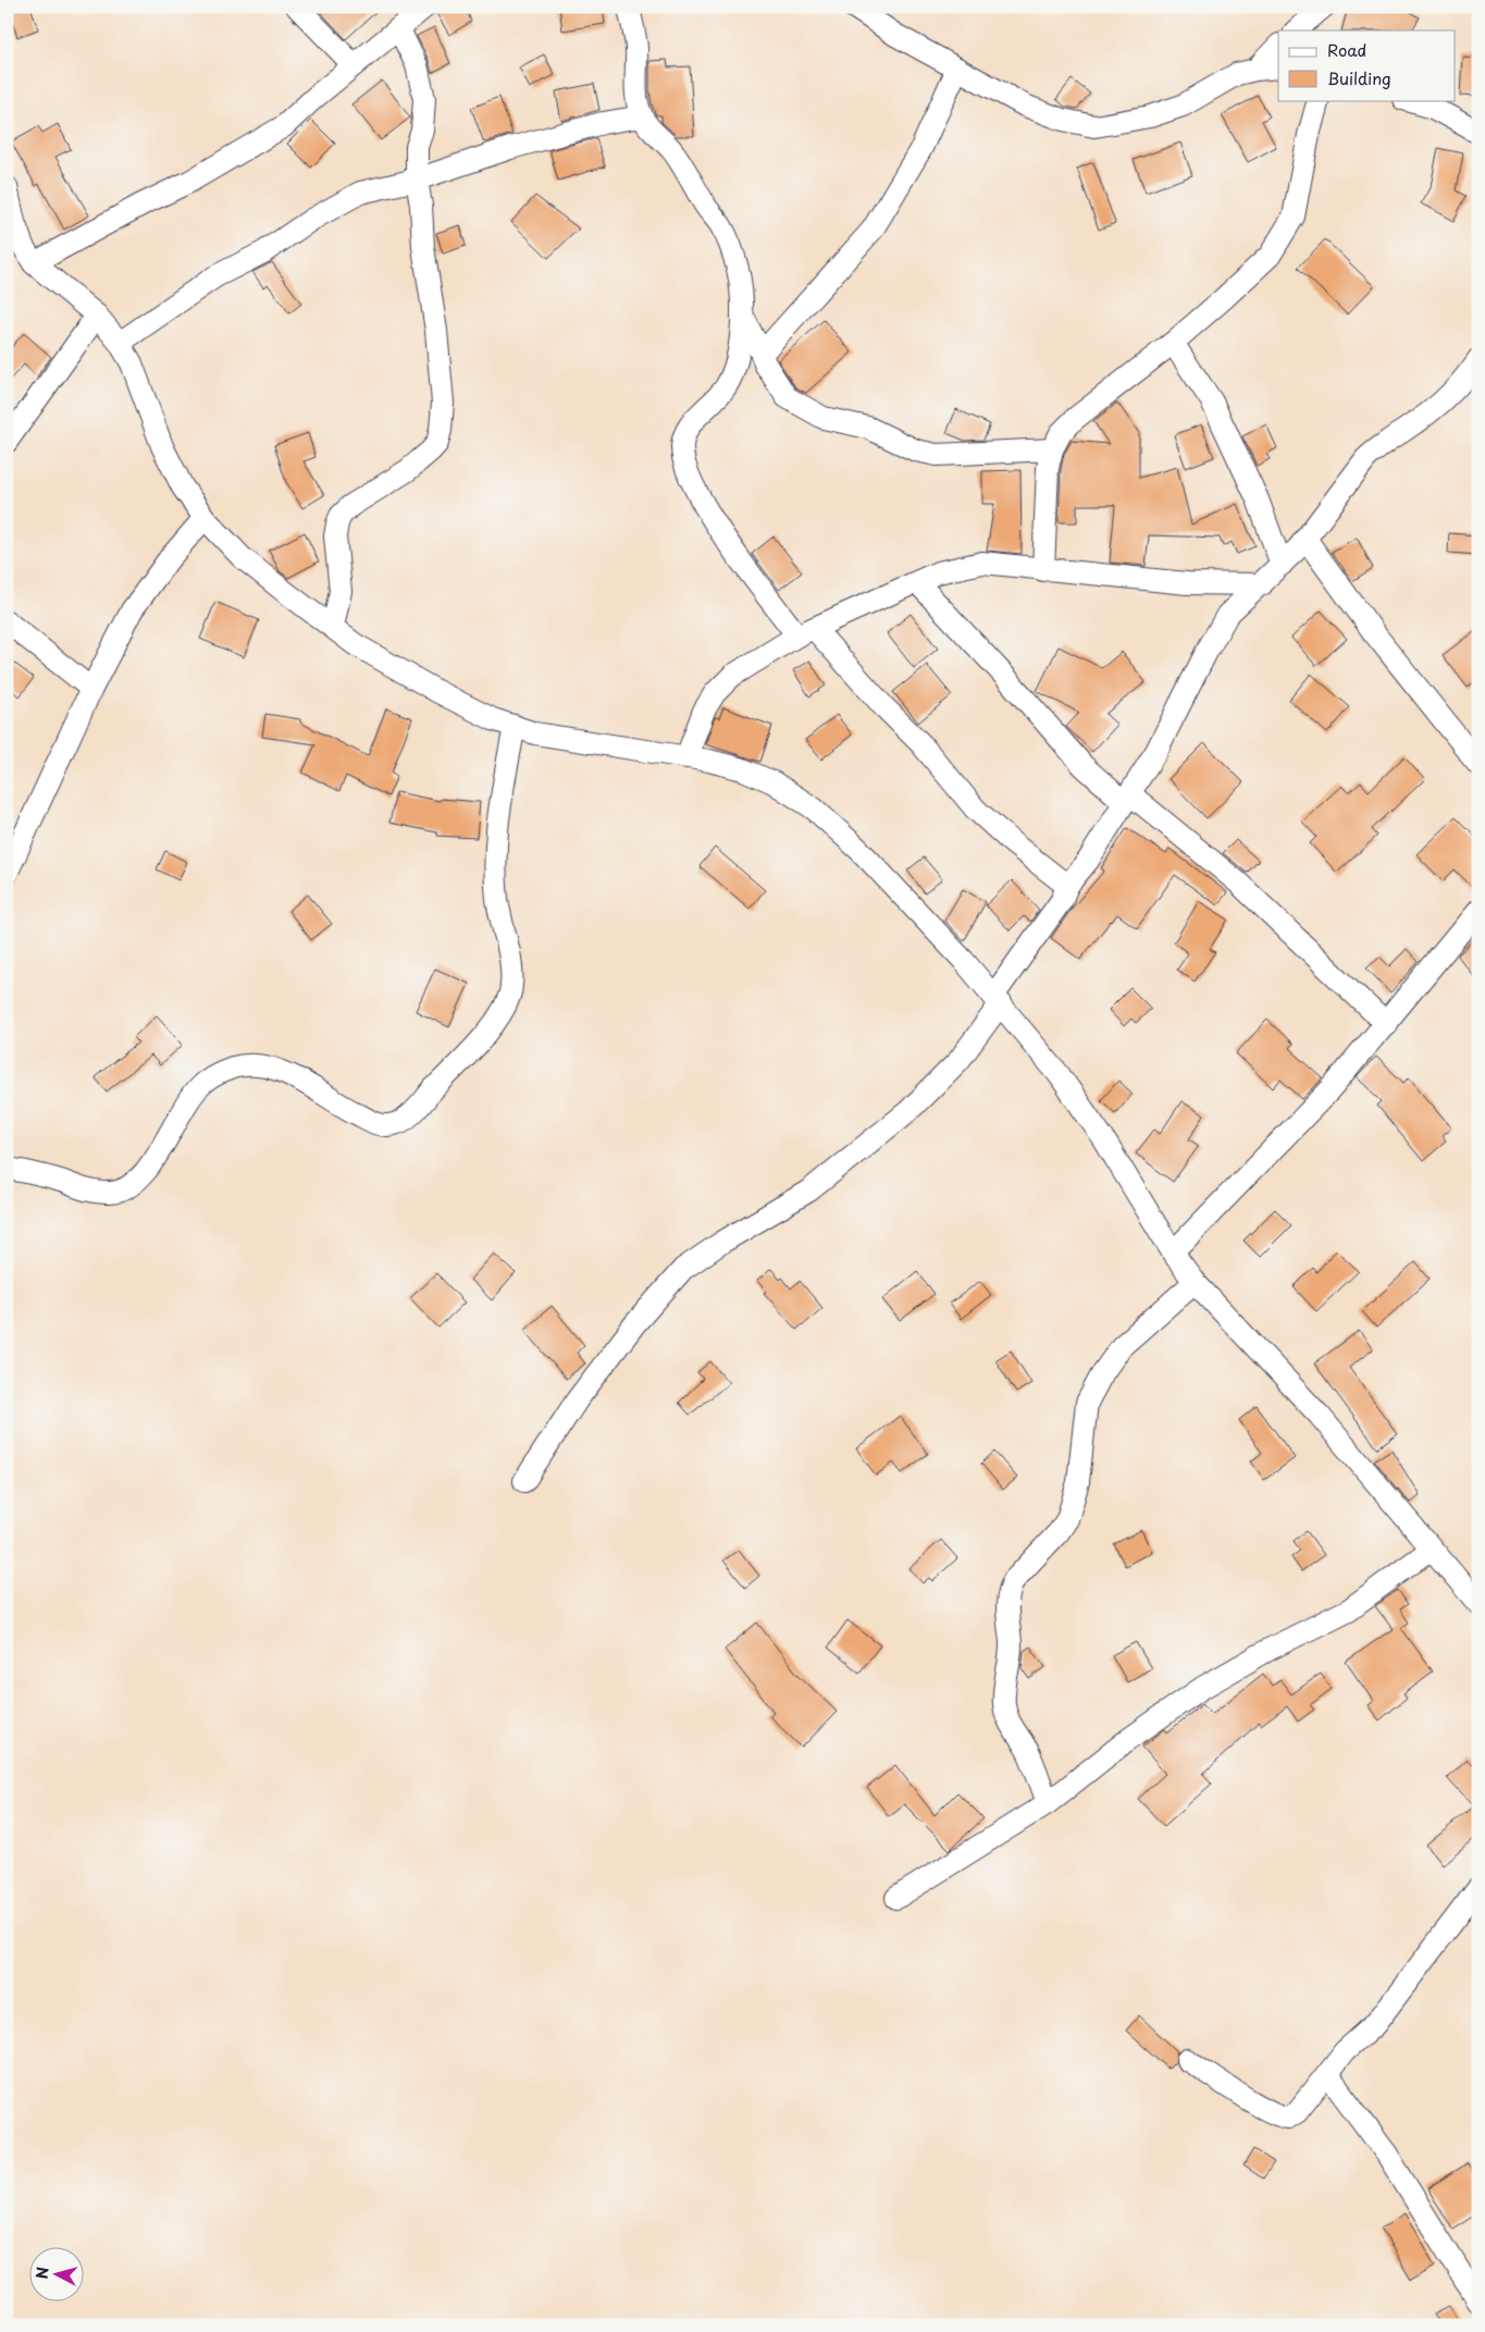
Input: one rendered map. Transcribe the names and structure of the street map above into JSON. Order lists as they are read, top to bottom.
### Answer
{
  "legend": ["Road", "Building"],
  "north": "left"
}
